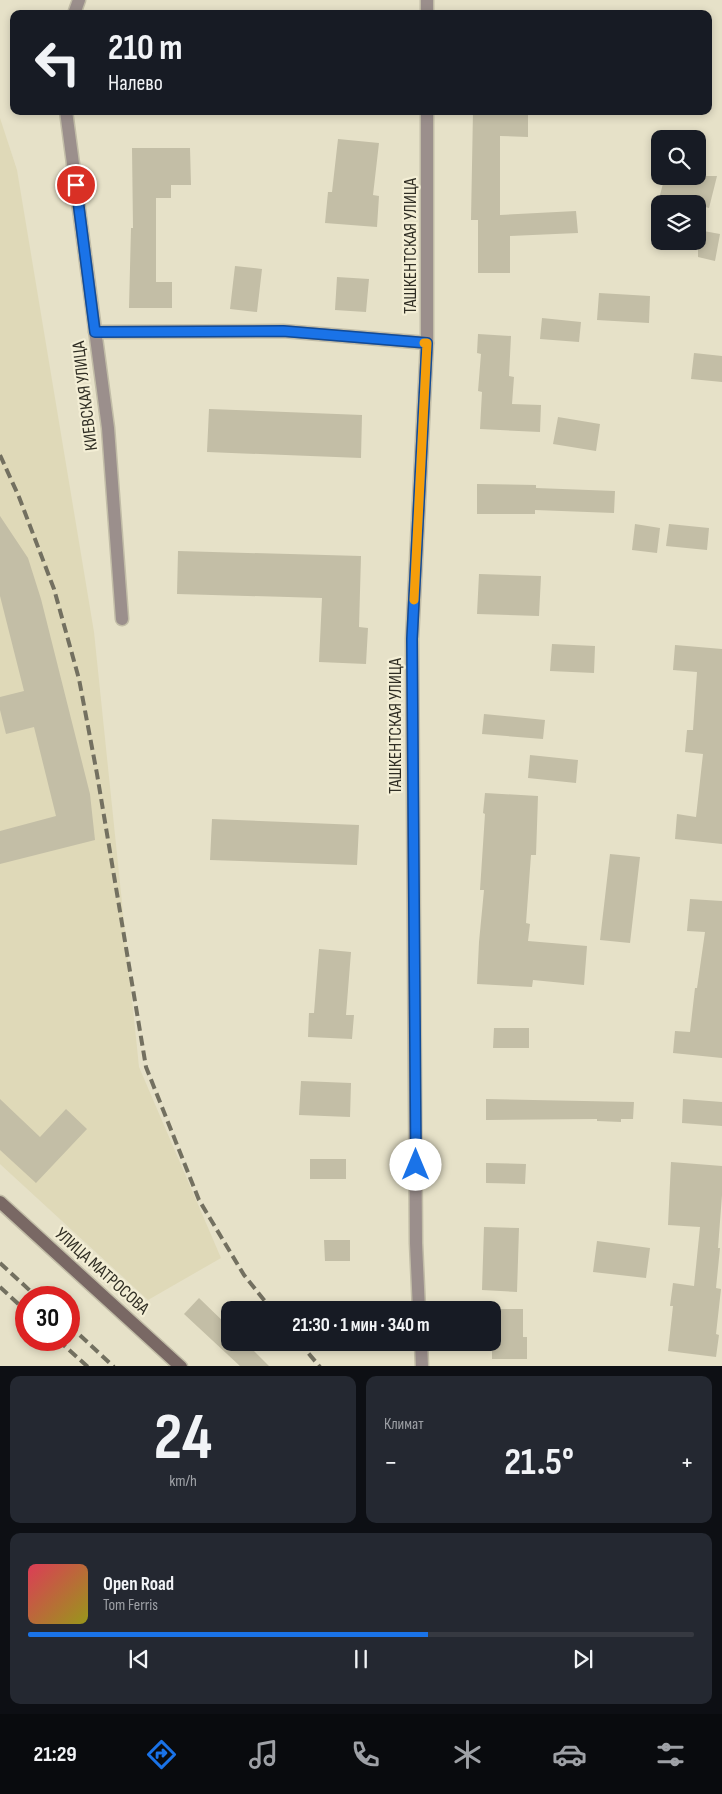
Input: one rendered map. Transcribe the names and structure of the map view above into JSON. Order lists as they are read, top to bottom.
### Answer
{
  "streets": {
    "street": ["ТАШКЕНТСКАЯ УЛИЦА", "КИЕВСКАЯ УЛИЦА", "УЛИЦА МАТРОСОВА"]
  },
  "page": {
    "turn": ["210 m", "Налево"],
    "limit": "30",
    "trip": "21:30 · 1 мин · 340 m",
    "tile": [
      ["24", "km/h"],
      "Климат"
    ],
    "heat": ["−", "21.5°", "+"],
    "song": ["Open Road", "Tom Ferris"],
    "tabs": "21:29"
  }
}
